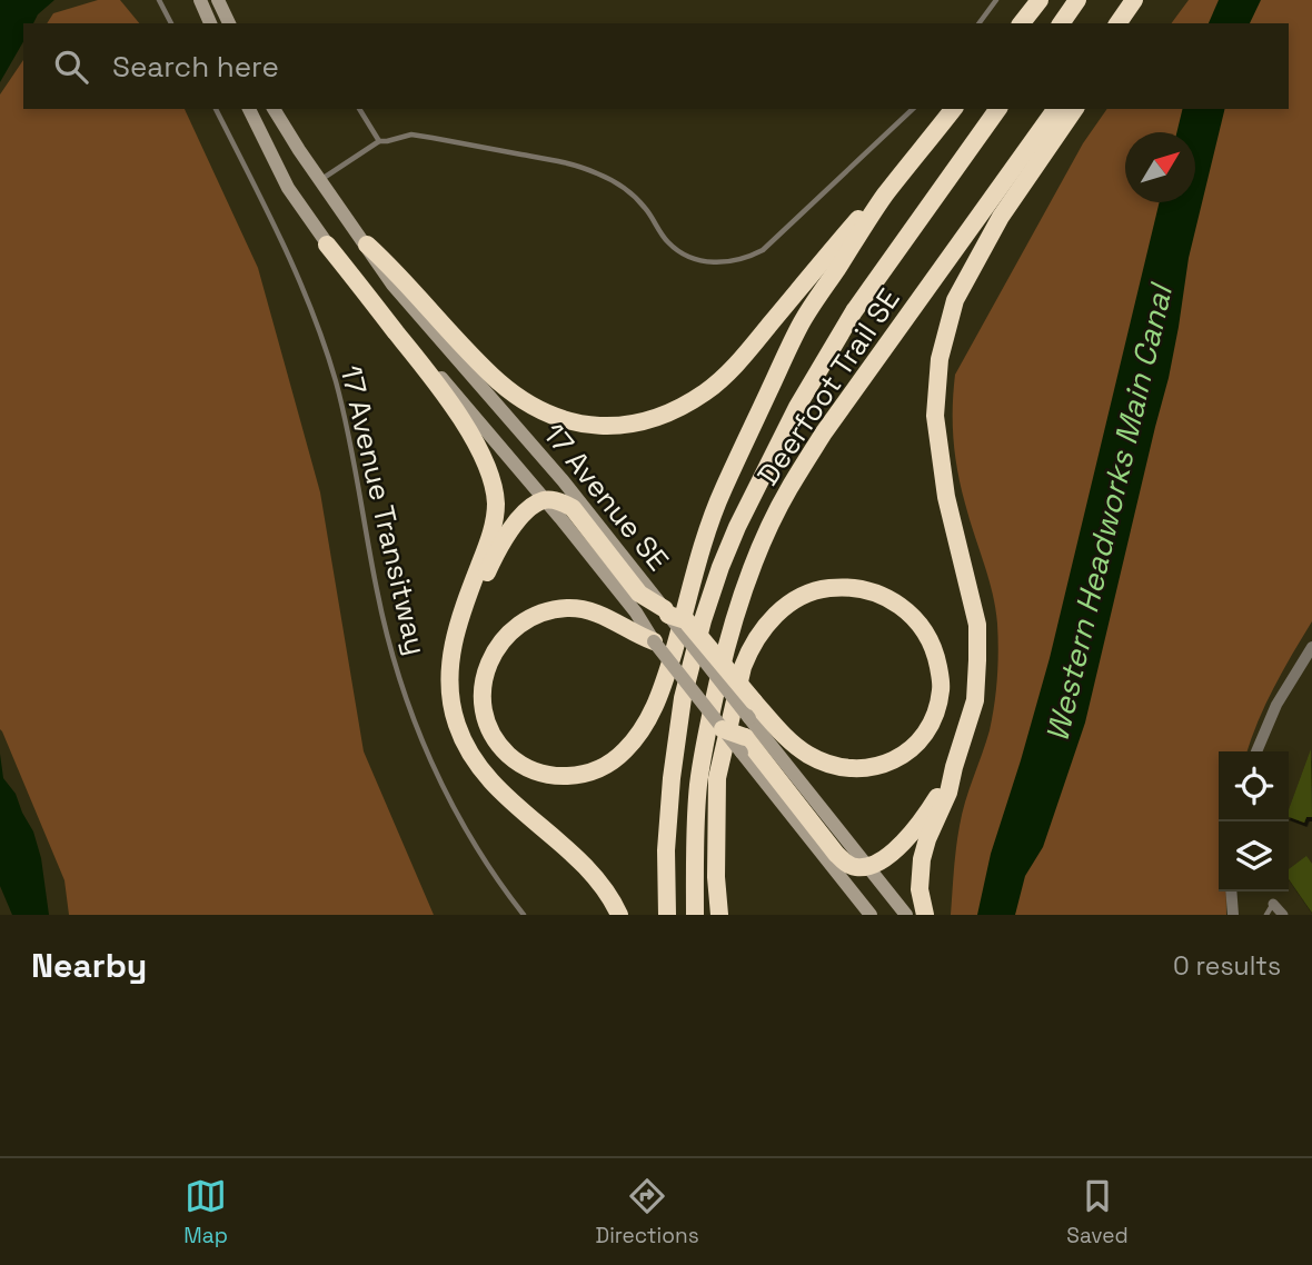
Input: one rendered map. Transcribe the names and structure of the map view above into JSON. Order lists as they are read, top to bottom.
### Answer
{
  "streets": {
    "highway": ["Deerfoot Trail SE"],
    "main road": ["17 Avenue SE"],
    "lane": ["17 Avenue Transitway"]
  },
  "water": ["Western Headworks Main Canal"],
  "north": "top right",
  "page": {
    "search": "Search here",
    "heading": ["Nearby", "0 results"],
    "nav": ["Map", "Directions", "Saved"]
  }
}
